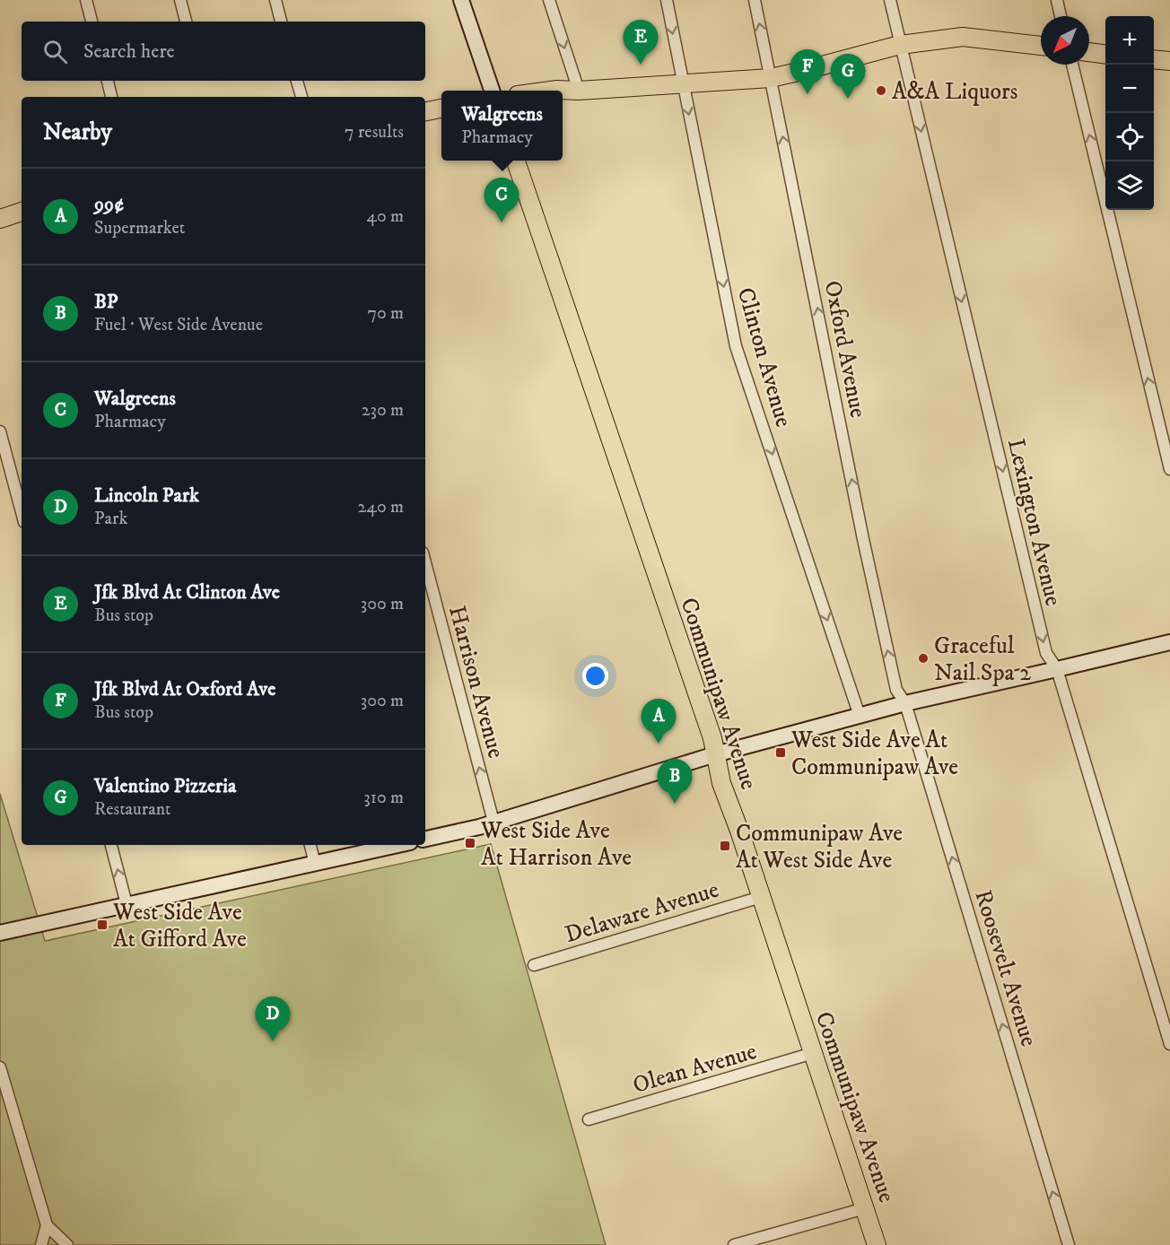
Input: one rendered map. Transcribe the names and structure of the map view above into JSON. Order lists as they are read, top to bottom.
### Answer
{
  "streets": {
    "main road": ["Communipaw Avenue"],
    "street": [
      "Oxford Avenue",
      "Clinton Avenue",
      "Lexington Avenue",
      "Harrison Avenue",
      "Delaware Avenue",
      "Roosevelt Avenue",
      "Olean Avenue"
    ]
  },
  "crossings": [
    ["Oxford Avenue", "Roosevelt Avenue"],
    ["Communipaw Avenue", "Delaware Avenue"],
    ["Communipaw Avenue", "Olean Avenue"]
  ],
  "one_way": [
    "Oxford Avenue",
    "Clinton Avenue",
    "Lexington Avenue",
    "Harrison Avenue",
    "Roosevelt Avenue"
  ],
  "places": {
    "other": ["A&A Liquors", "Graceful Nail Spa 2"],
    "transit": [
      "West Side Ave At Communipaw Ave",
      "West Side Ave At Harrison Ave",
      "Communipaw Ave At West Side Ave",
      "West Side Ave At Gifford Ave"
    ]
  },
  "north": "bottom left",
  "page": {
    "map_buttons": ["+", "−"],
    "pins": [
      "E",
      "F",
      "G",
      "C",
      "A",
      "B",
      "D"
    ],
    "search": "Search here",
    "popup": ["Walgreens", "Pharmacy"],
    "heading": ["Nearby", "7 results"],
    "list": [
      {
        "mark": "A",
        "name": "99¢",
        "note": "Supermarket",
        "value": "40 m"
      },
      {
        "mark": "B",
        "name": "BP",
        "note": "Fuel · West Side Avenue",
        "value": "70 m"
      },
      {
        "mark": "C",
        "name": "Walgreens",
        "note": "Pharmacy",
        "value": "230 m"
      },
      {
        "mark": "D",
        "name": "Lincoln Park",
        "note": "Park",
        "value": "240 m"
      },
      {
        "mark": "E",
        "name": "Jfk Blvd At Clinton Ave",
        "note": "Bus stop",
        "value": "300 m"
      },
      {
        "mark": "F",
        "name": "Jfk Blvd At Oxford Ave",
        "note": "Bus stop",
        "value": "300 m"
      },
      {
        "mark": "G",
        "name": "Valentino Pizzeria",
        "note": "Restaurant",
        "value": "310 m"
      }
    ]
  }
}
